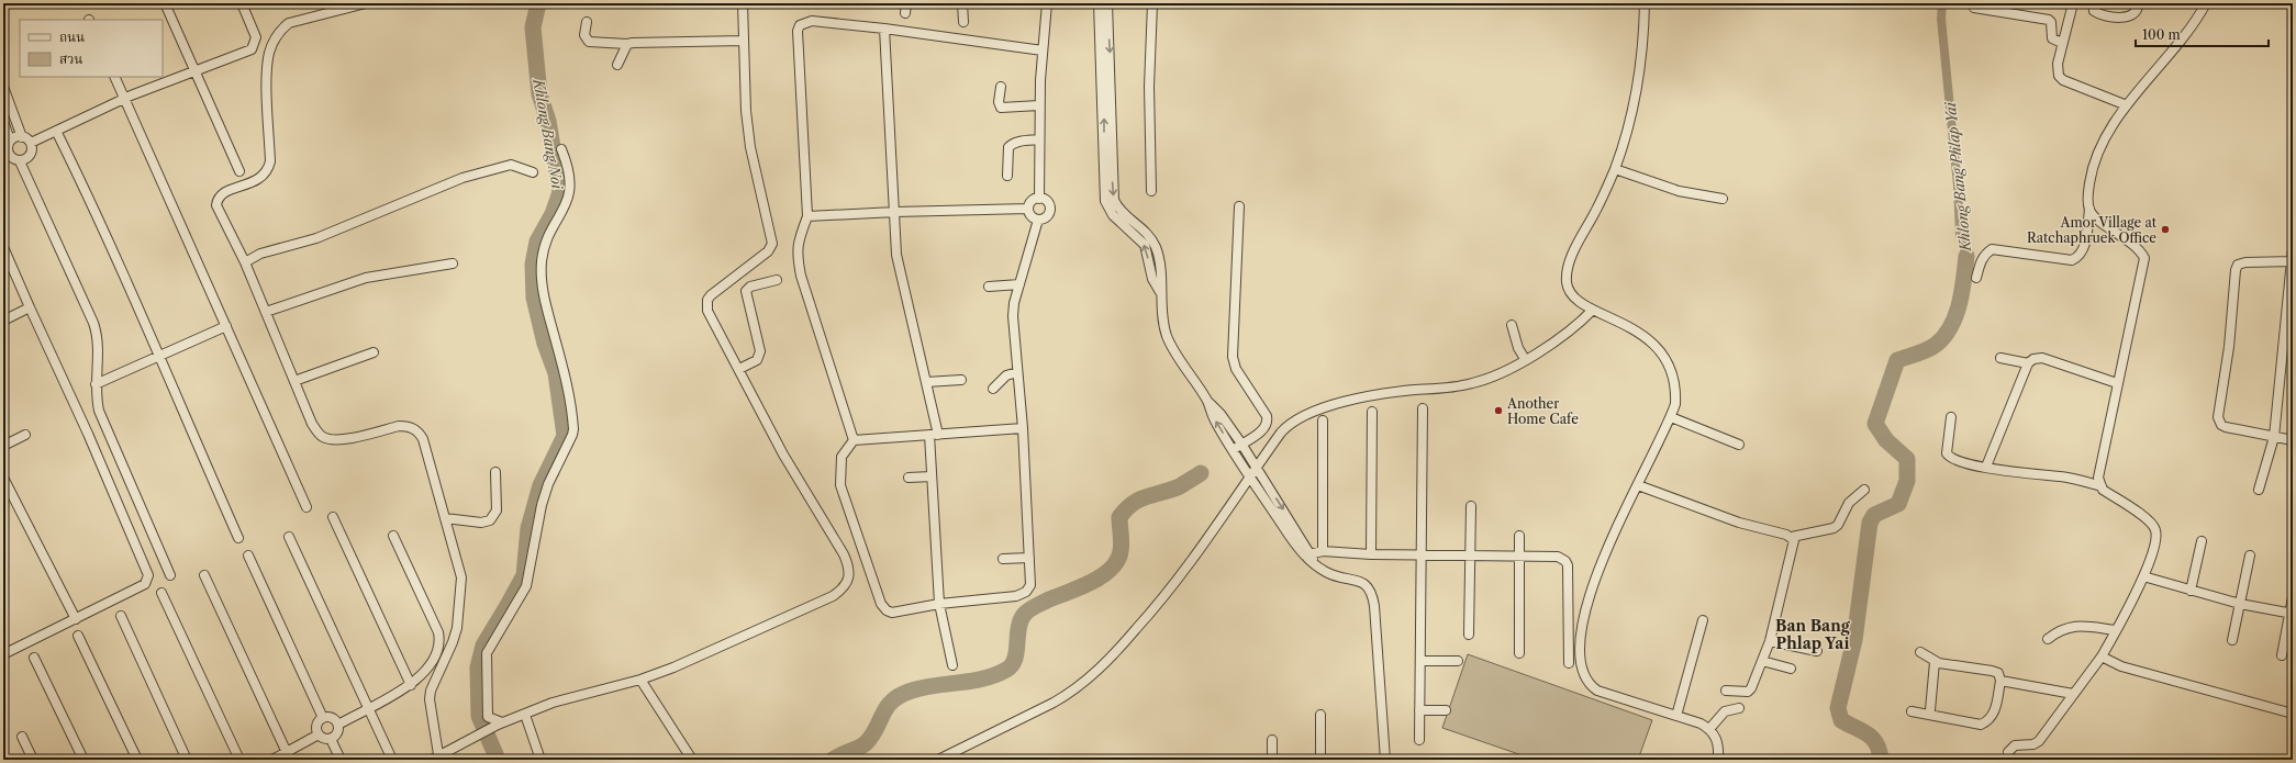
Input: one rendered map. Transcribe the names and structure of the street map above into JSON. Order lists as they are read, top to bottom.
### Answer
{
  "districts": ["Ban Bang Phlap Yai"],
  "water": ["Khlong Bang Noi", "Khlong Bang Phlap Yai"],
  "places": ["Amor Village at Ratchaphruek Office", "Another Home Cafe"],
  "legend": ["ถนน", "สวน"],
  "scale_bar": "100 m"
}
